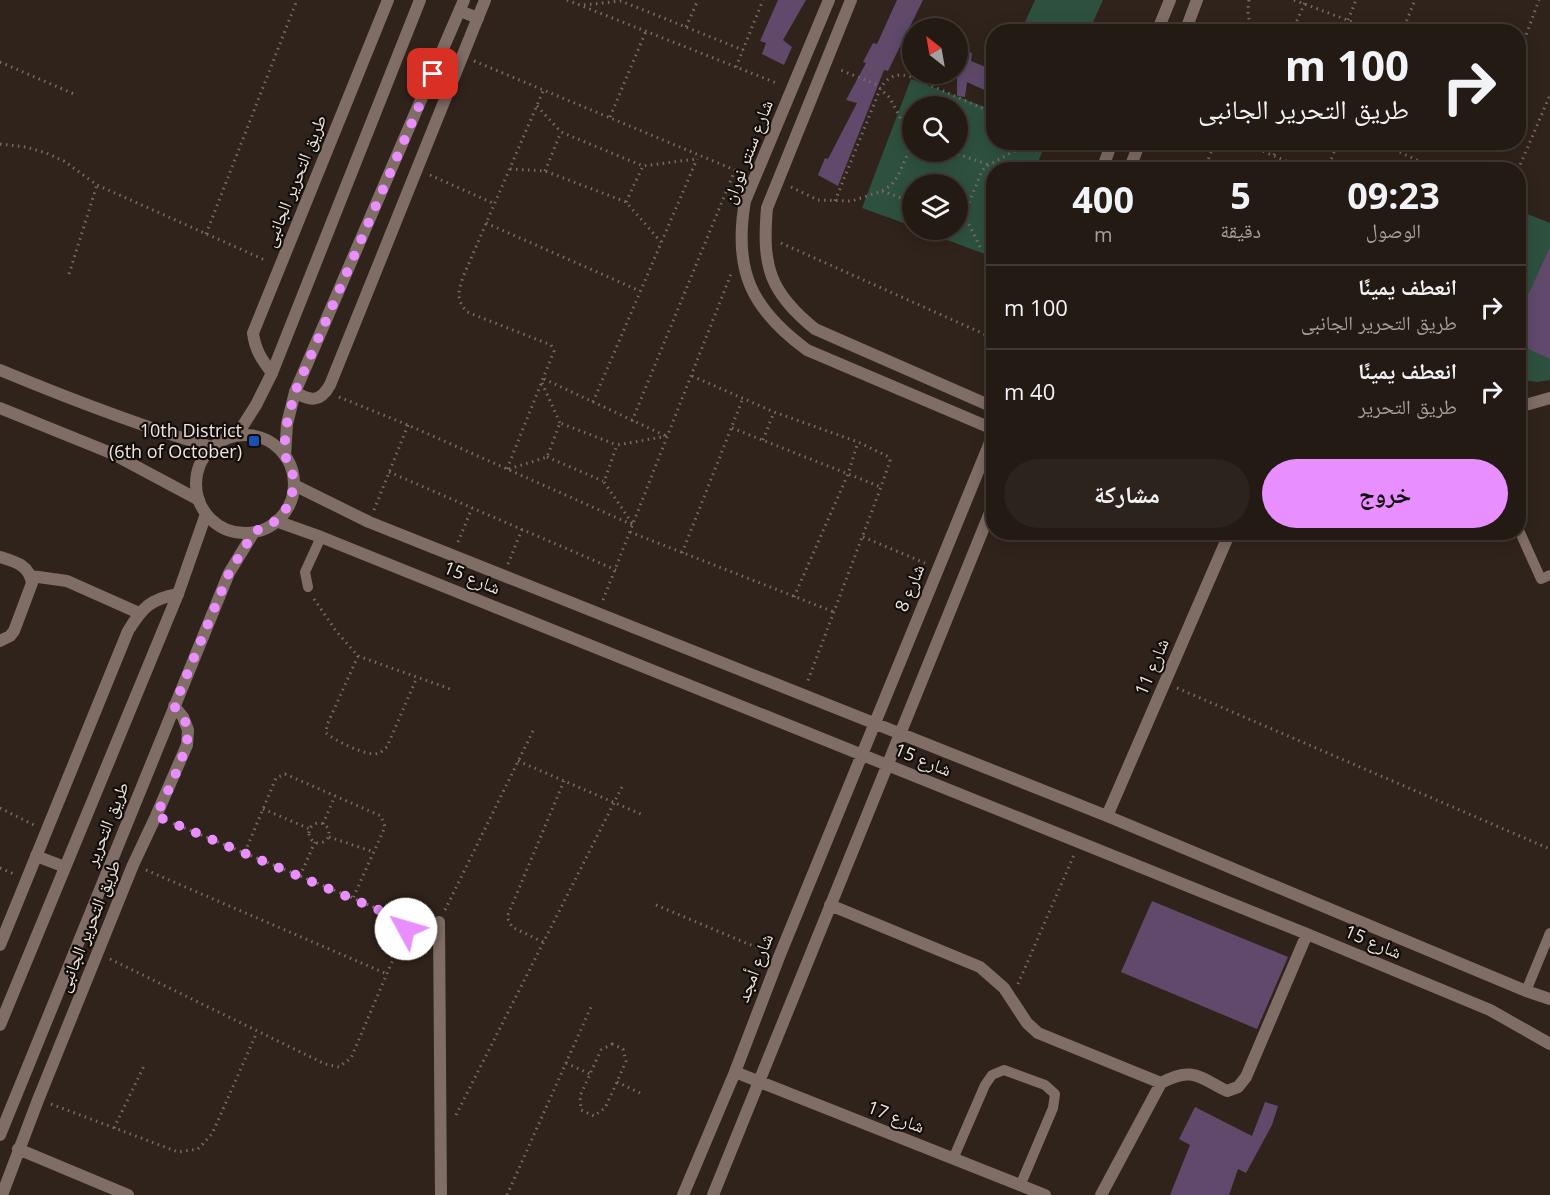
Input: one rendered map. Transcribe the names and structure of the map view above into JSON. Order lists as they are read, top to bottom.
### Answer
{
  "streets": {
    "street": [
      "شارع سنتر نوران",
      "طريق التحرير الجانبى",
      "شارع 15",
      "شارع 8",
      "شارع 11",
      "طريق التحرير",
      "شارع أمجد",
      "شارع 17"
    ]
  },
  "crossings": [
    ["طريق التحرير الجانبى", "طريق التحرير"],
    ["شارع 15", "شارع 8"],
    ["شارع 15", "شارع 11"],
    ["شارع 15", "طريق التحرير"],
    ["شارع 15", "شارع أمجد"],
    ["شارع 8", "شارع أمجد"],
    ["شارع أمجد", "شارع 17"]
  ],
  "places": {
    "transit": ["10th District (6th of October)"]
  },
  "north": "top left",
  "page": {
    "turn": ["100 m", "طريق التحرير الجانبى"],
    "eta": [
      "09:23",
      "الوصول",
      "5",
      "دقيقة",
      "400",
      "m"
    ],
    "list": [
      {
        "name": "انعطف يمينًا",
        "note": "طريق التحرير الجانبى",
        "value": "100 m"
      },
      {
        "name": "انعطف يمينًا",
        "note": "طريق التحرير",
        "value": "40 m"
      }
    ],
    "buttons": ["خروج", "مشاركة"]
  }
}
